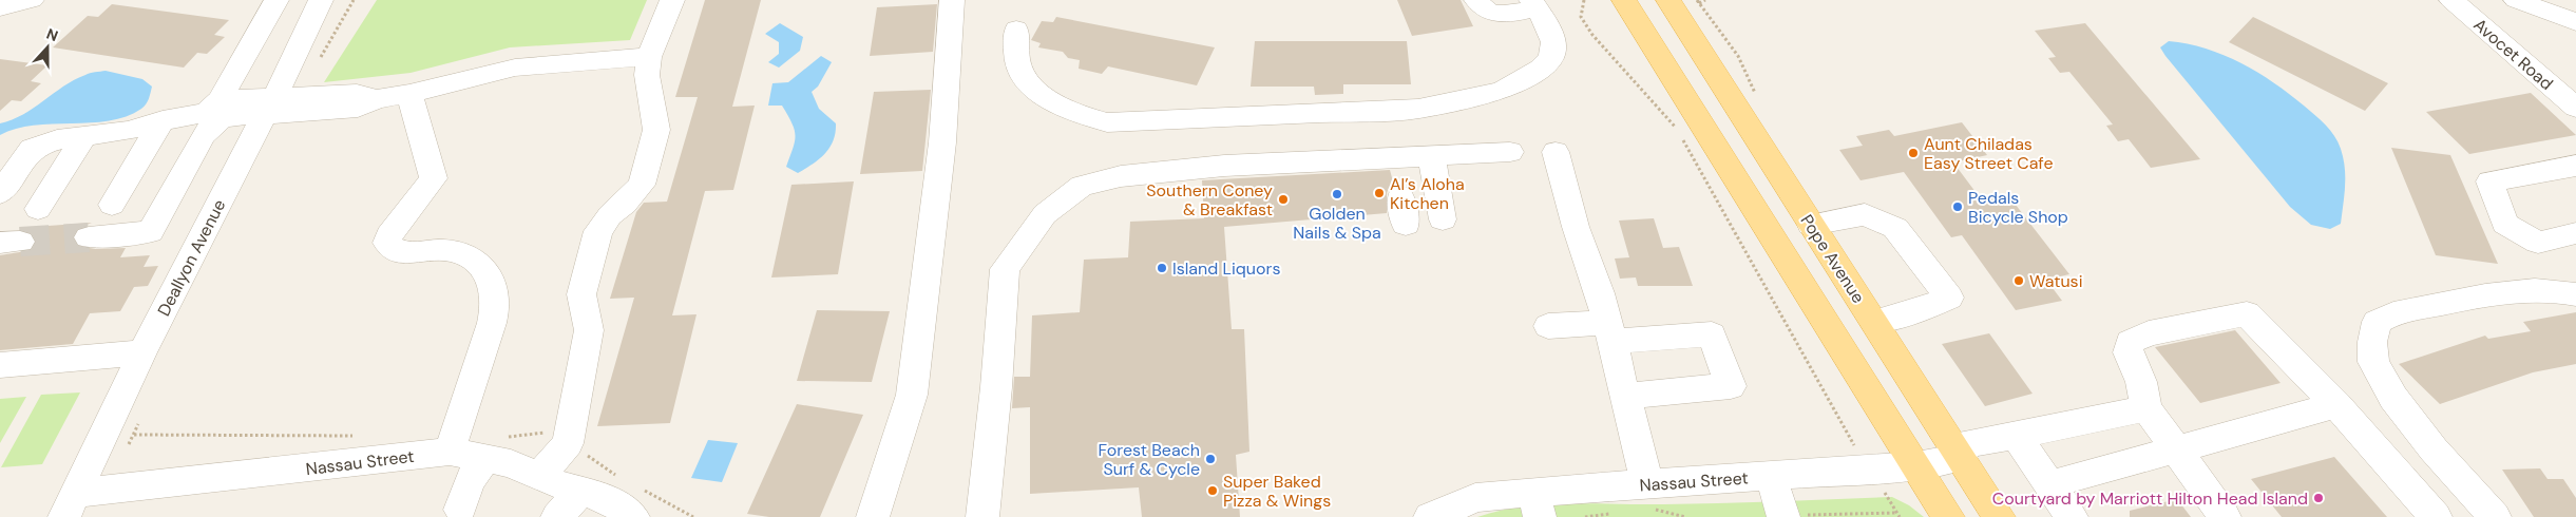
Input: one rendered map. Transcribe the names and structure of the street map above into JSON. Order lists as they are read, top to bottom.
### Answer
{
  "streets": {
    "main road": ["Pope Avenue"],
    "street": ["Avocet Road", "Deallyon Avenue", "Nassau Street"]
  },
  "crossings": [
    ["Deallyon Avenue", "Nassau Street"],
    ["Pope Avenue", "Nassau Street"]
  ],
  "places": [
    "Aunt Chiladas Easy Street Cafe",
    "Al’s Aloha Kitchen",
    "Golden Nails & Spa",
    "Southern Coney & Breakfast",
    "Pedals Bicycle Shop",
    "Island Liquors",
    "Watusi",
    "Forest Beach Surf & Cycle",
    "Super Baked Pizza & Wings",
    "Courtyard by Marriott Hilton Head Island"
  ],
  "north": "top"
}
